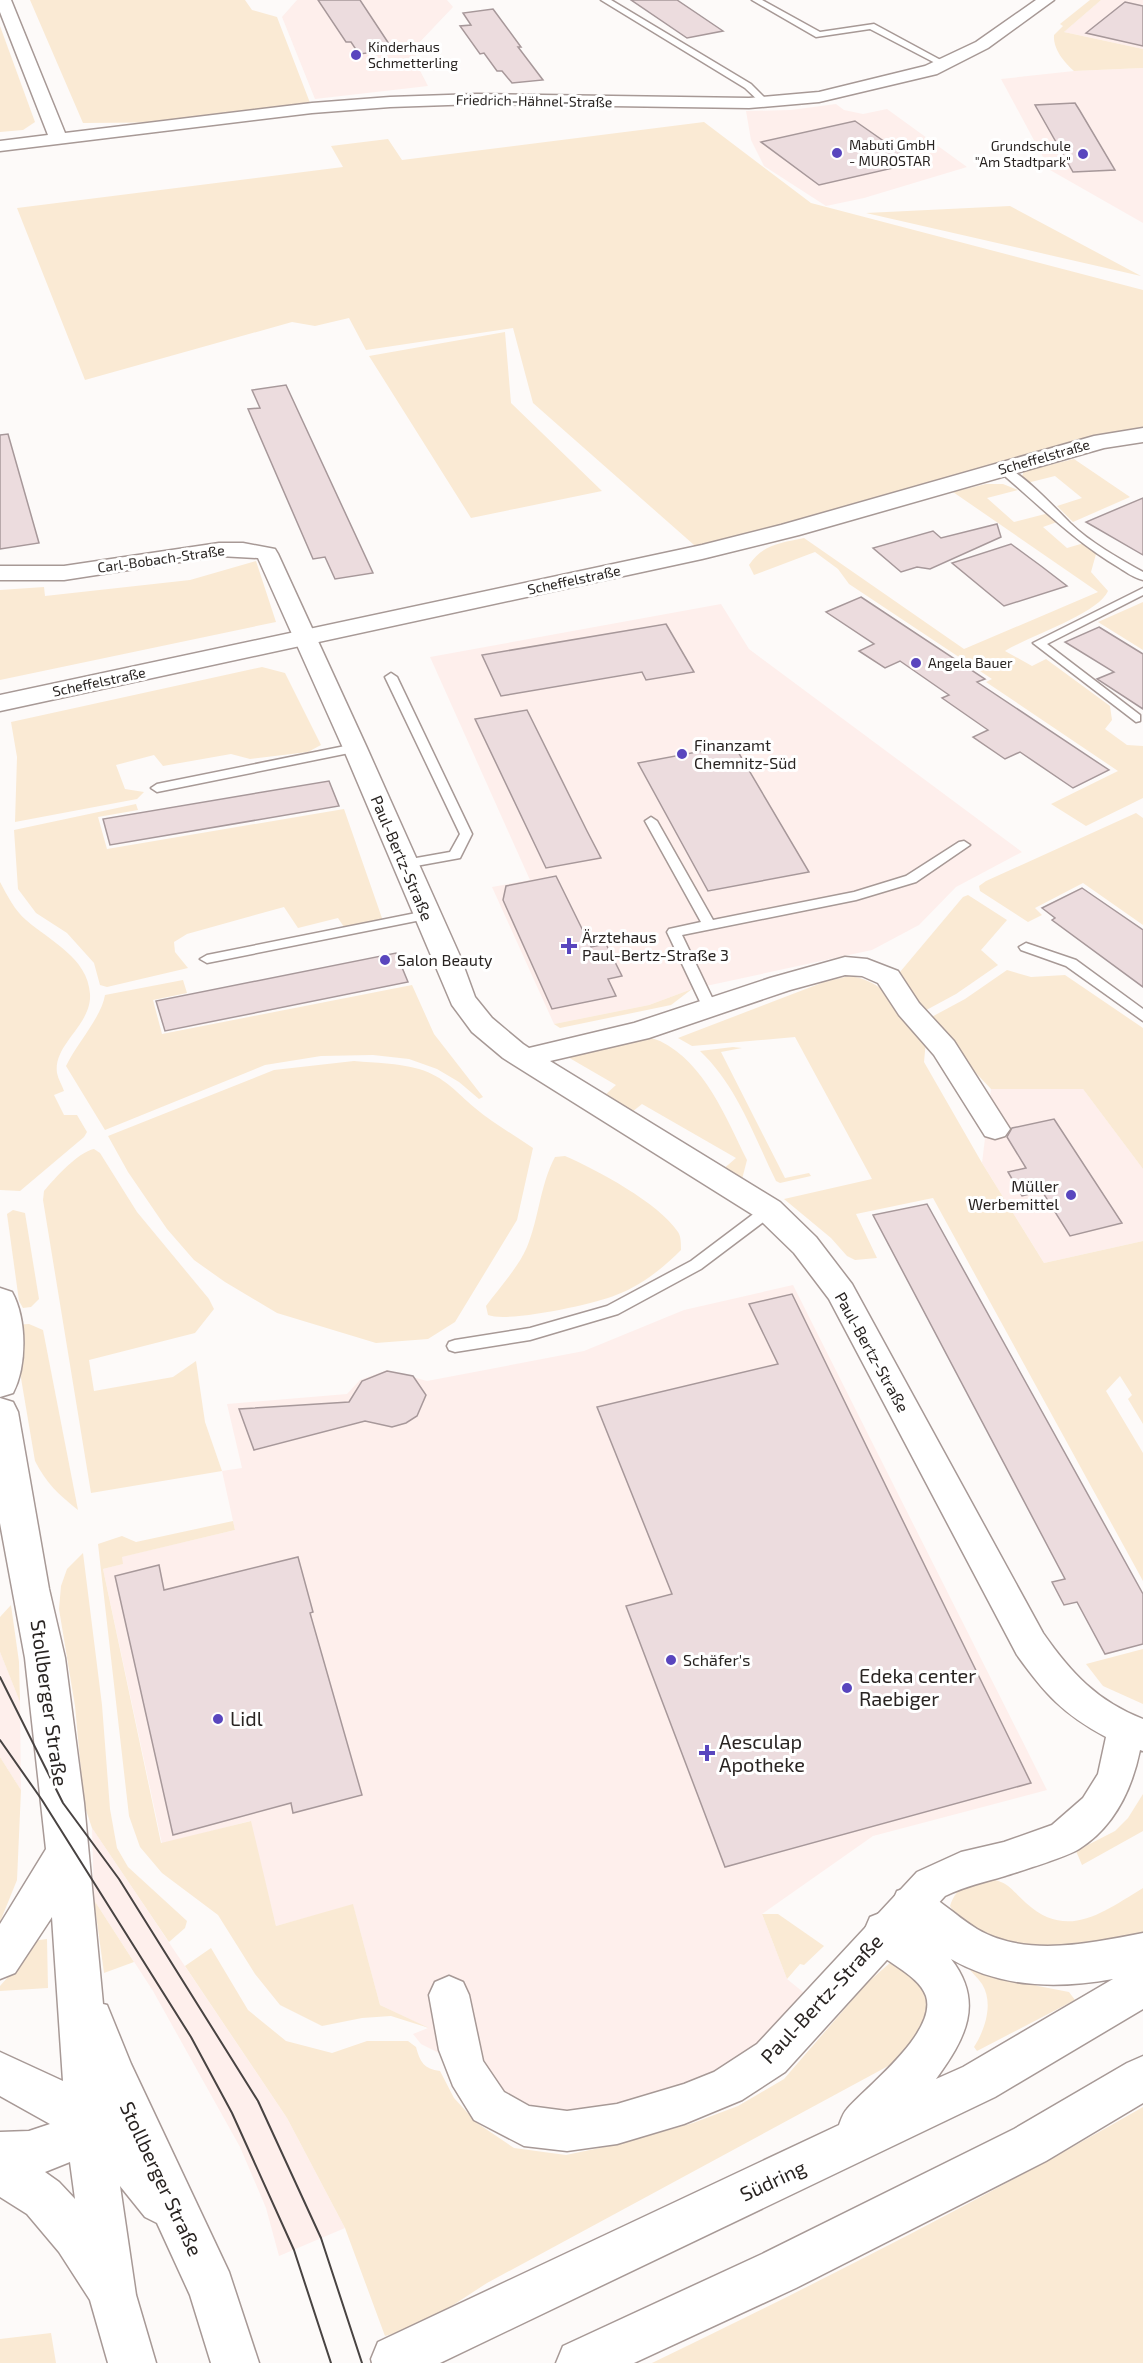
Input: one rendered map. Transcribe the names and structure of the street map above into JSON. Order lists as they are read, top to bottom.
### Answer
{
  "streets": {
    "main road": ["Scheffelstraße", "Stollberger Straße", "Südring"],
    "street": ["Friedrich-Hähnel-Straße", "Carl-Bobach-Straße", "Paul-Bertz-Straße"]
  },
  "crossings": [
    ["Scheffelstraße", "Carl-Bobach-Straße"],
    ["Scheffelstraße", "Paul-Bertz-Straße"],
    ["Carl-Bobach-Straße", "Paul-Bertz-Straße"]
  ],
  "places": {
    "other": [
      "Kinderhaus Schmetterling",
      "Mabuti GmbH - MUROSTAR",
      "Grundschule \"Am Stadtpark\"",
      "Angela Bauer",
      "Finanzamt Chemnitz-Süd",
      "Salon Beauty",
      "Müller Werbemittel",
      "Schäfer's",
      "Edeka center Raebiger",
      "Lidl"
    ],
    "health": ["Ärztehaus Paul-Bertz-Straße 3", "Aesculap Apotheke"]
  }
}
